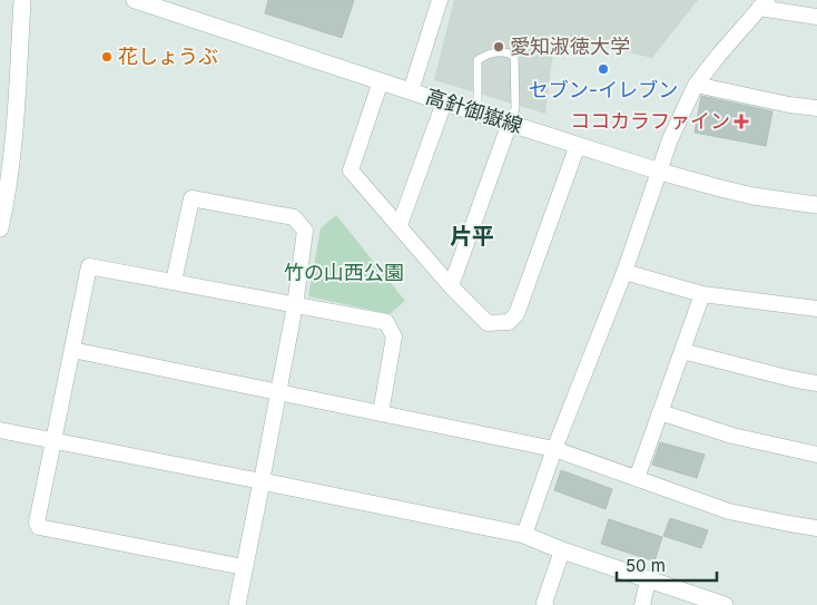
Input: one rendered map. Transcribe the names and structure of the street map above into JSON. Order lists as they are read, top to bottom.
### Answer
{
  "streets": {
    "street": ["高針御嶽線"]
  },
  "districts": ["片平"],
  "parks": ["竹の山西公園"],
  "places": {
    "other": ["愛知淑徳大学", "花しょうぶ", "セブン-イレブン"],
    "health": ["ココカラファイン"]
  },
  "scale_bar": "50 m"
}
